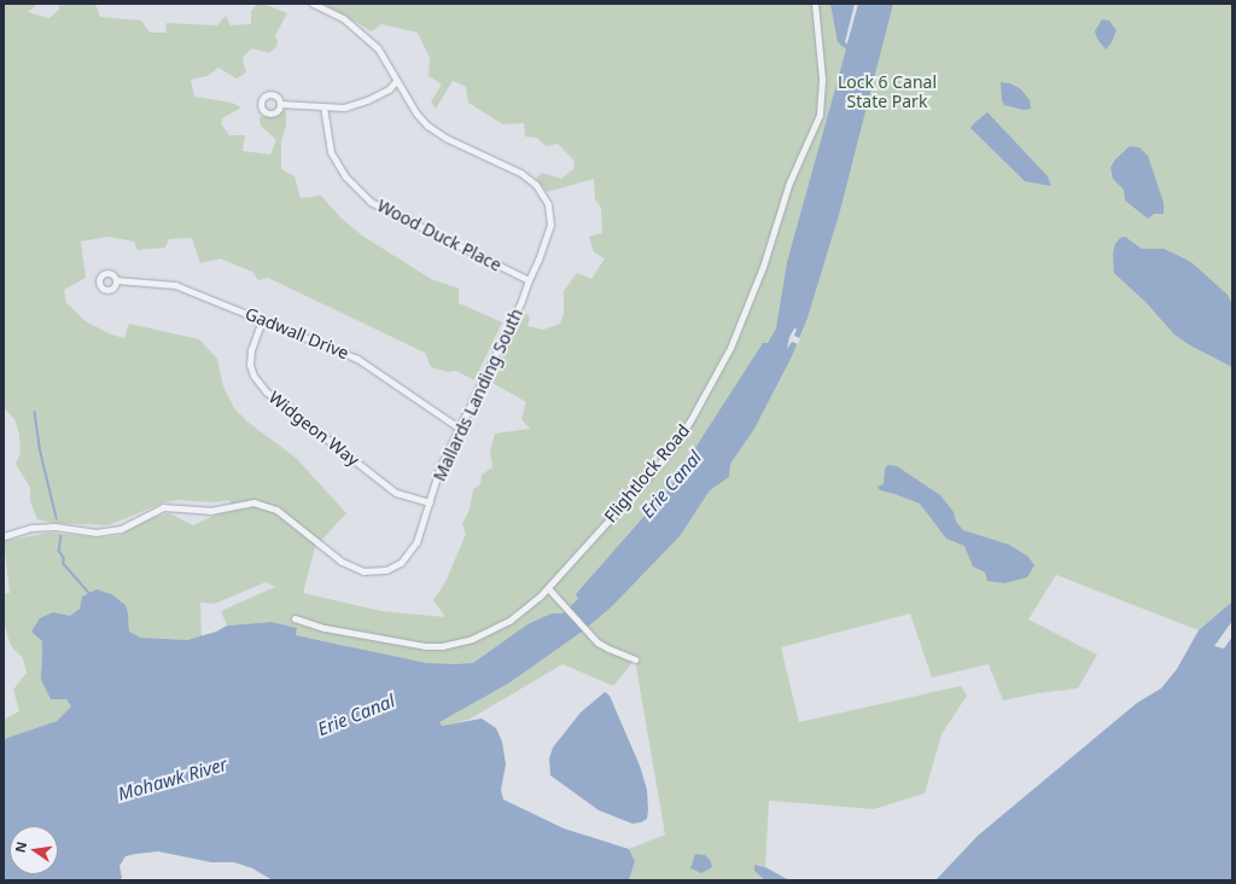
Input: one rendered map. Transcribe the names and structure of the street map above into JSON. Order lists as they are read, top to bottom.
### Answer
{
  "streets": {
    "street": [
      "Wood Duck Place",
      "Gadwall Drive",
      "Mallards Landing South",
      "Widgeon Way",
      "Flightlock Road"
    ]
  },
  "crossings": [
    ["Wood Duck Place", "Mallards Landing South"],
    ["Gadwall Drive", "Mallards Landing South"],
    ["Gadwall Drive", "Widgeon Way"],
    ["Mallards Landing South", "Widgeon Way"]
  ],
  "water": ["Erie Canal", "Mohawk River"],
  "parks": ["Lock 6 Canal State Park"],
  "north": "left"
}
